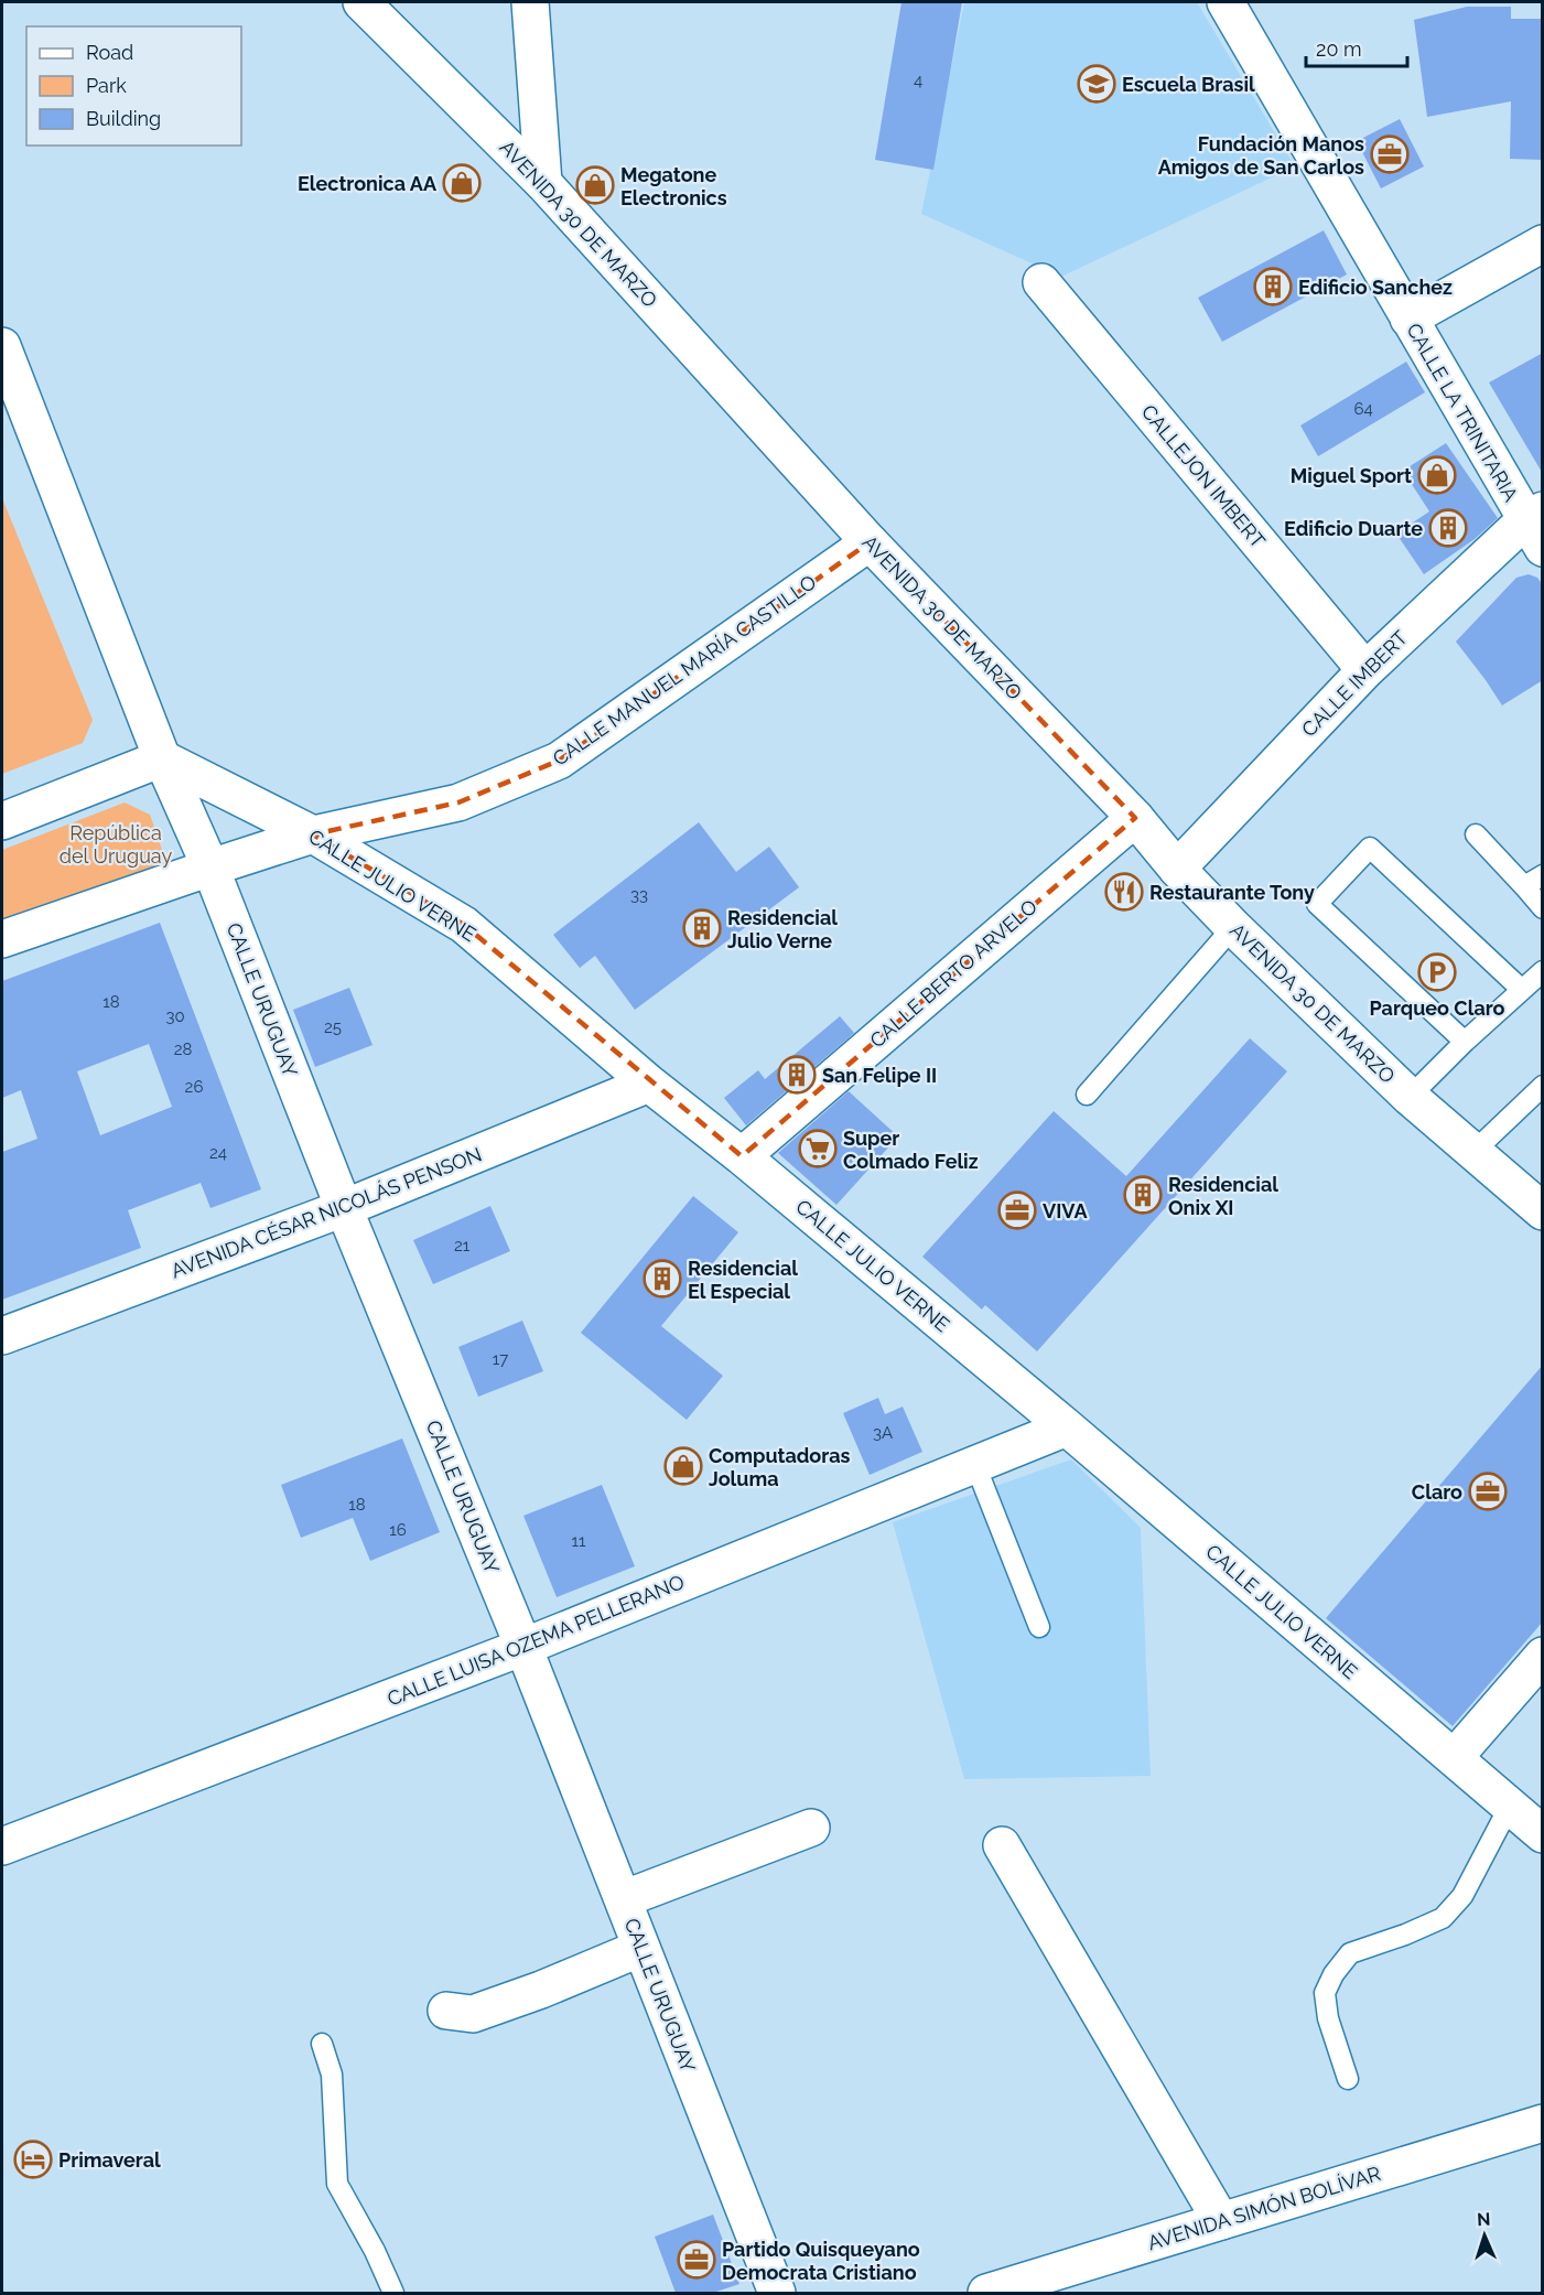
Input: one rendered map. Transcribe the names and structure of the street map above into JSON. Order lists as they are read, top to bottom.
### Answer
{
  "streets": {
    "street": [
      "AVENIDA 30 DE MARZO",
      "CALLE LA TRINITARIA",
      "CALLEJON IMBERT",
      "CALLE MANUEL MARÍA CASTILLO",
      "CALLE IMBERT",
      "CALLE JULIO VERNE",
      "CALLE BERTO ARVELO",
      "CALLE URUGUAY",
      "AVENIDA CÉSAR NICOLÁS PENSON",
      "CALLE LUISA OZEMA PELLERANO",
      "AVENIDA SIMÓN BOLÍVAR"
    ]
  },
  "crossings": [
    ["AVENIDA 30 DE MARZO", "CALLE MANUEL MARÍA CASTILLO"],
    ["AVENIDA 30 DE MARZO", "CALLE IMBERT"],
    ["AVENIDA 30 DE MARZO", "CALLE BERTO ARVELO"],
    ["CALLE LA TRINITARIA", "CALLE IMBERT"],
    ["CALLEJON IMBERT", "CALLE IMBERT"],
    ["CALLE MANUEL MARÍA CASTILLO", "CALLE JULIO VERNE"],
    ["CALLE MANUEL MARÍA CASTILLO", "CALLE URUGUAY"],
    ["CALLE JULIO VERNE", "CALLE BERTO ARVELO"],
    ["CALLE JULIO VERNE", "CALLE URUGUAY"],
    ["CALLE JULIO VERNE", "AVENIDA CÉSAR NICOLÁS PENSON"],
    ["CALLE JULIO VERNE", "CALLE LUISA OZEMA PELLERANO"],
    ["CALLE URUGUAY", "AVENIDA CÉSAR NICOLÁS PENSON"],
    ["CALLE URUGUAY", "CALLE LUISA OZEMA PELLERANO"]
  ],
  "parks": ["República del Uruguay"],
  "places": {
    "school or university": ["Escuela Brasil"],
    "office": [
      "Fundación Manos Amigos de San Carlos",
      "VIVA",
      "Claro",
      "Partido Quisqueyano Democrata Cristiano"
    ],
    "shop": [
      "Electronica AA",
      "Megatone Electronics",
      "Miguel Sport",
      "Computadoras Joluma"
    ],
    "building": [
      "Edificio Sanchez",
      "Edificio Duarte",
      "Residencial Julio Verne",
      "San Felipe II",
      "Residencial Onix XI",
      "Residencial El Especial"
    ],
    "restaurant": ["Restaurante Tony"],
    "parking": ["Parqueo Claro"],
    "supermarket": ["Super Colmado Feliz"],
    "hotel": ["Primaveral"]
  },
  "house_numbers": [
    "4",
    "64",
    "33",
    "18",
    "30",
    "25",
    "28",
    "26",
    "24",
    "21",
    "17",
    "3A",
    "18",
    "16",
    "11"
  ],
  "legend": ["Road", "Park", "Building"],
  "scale_bar": "20 m",
  "north": "top"
}
